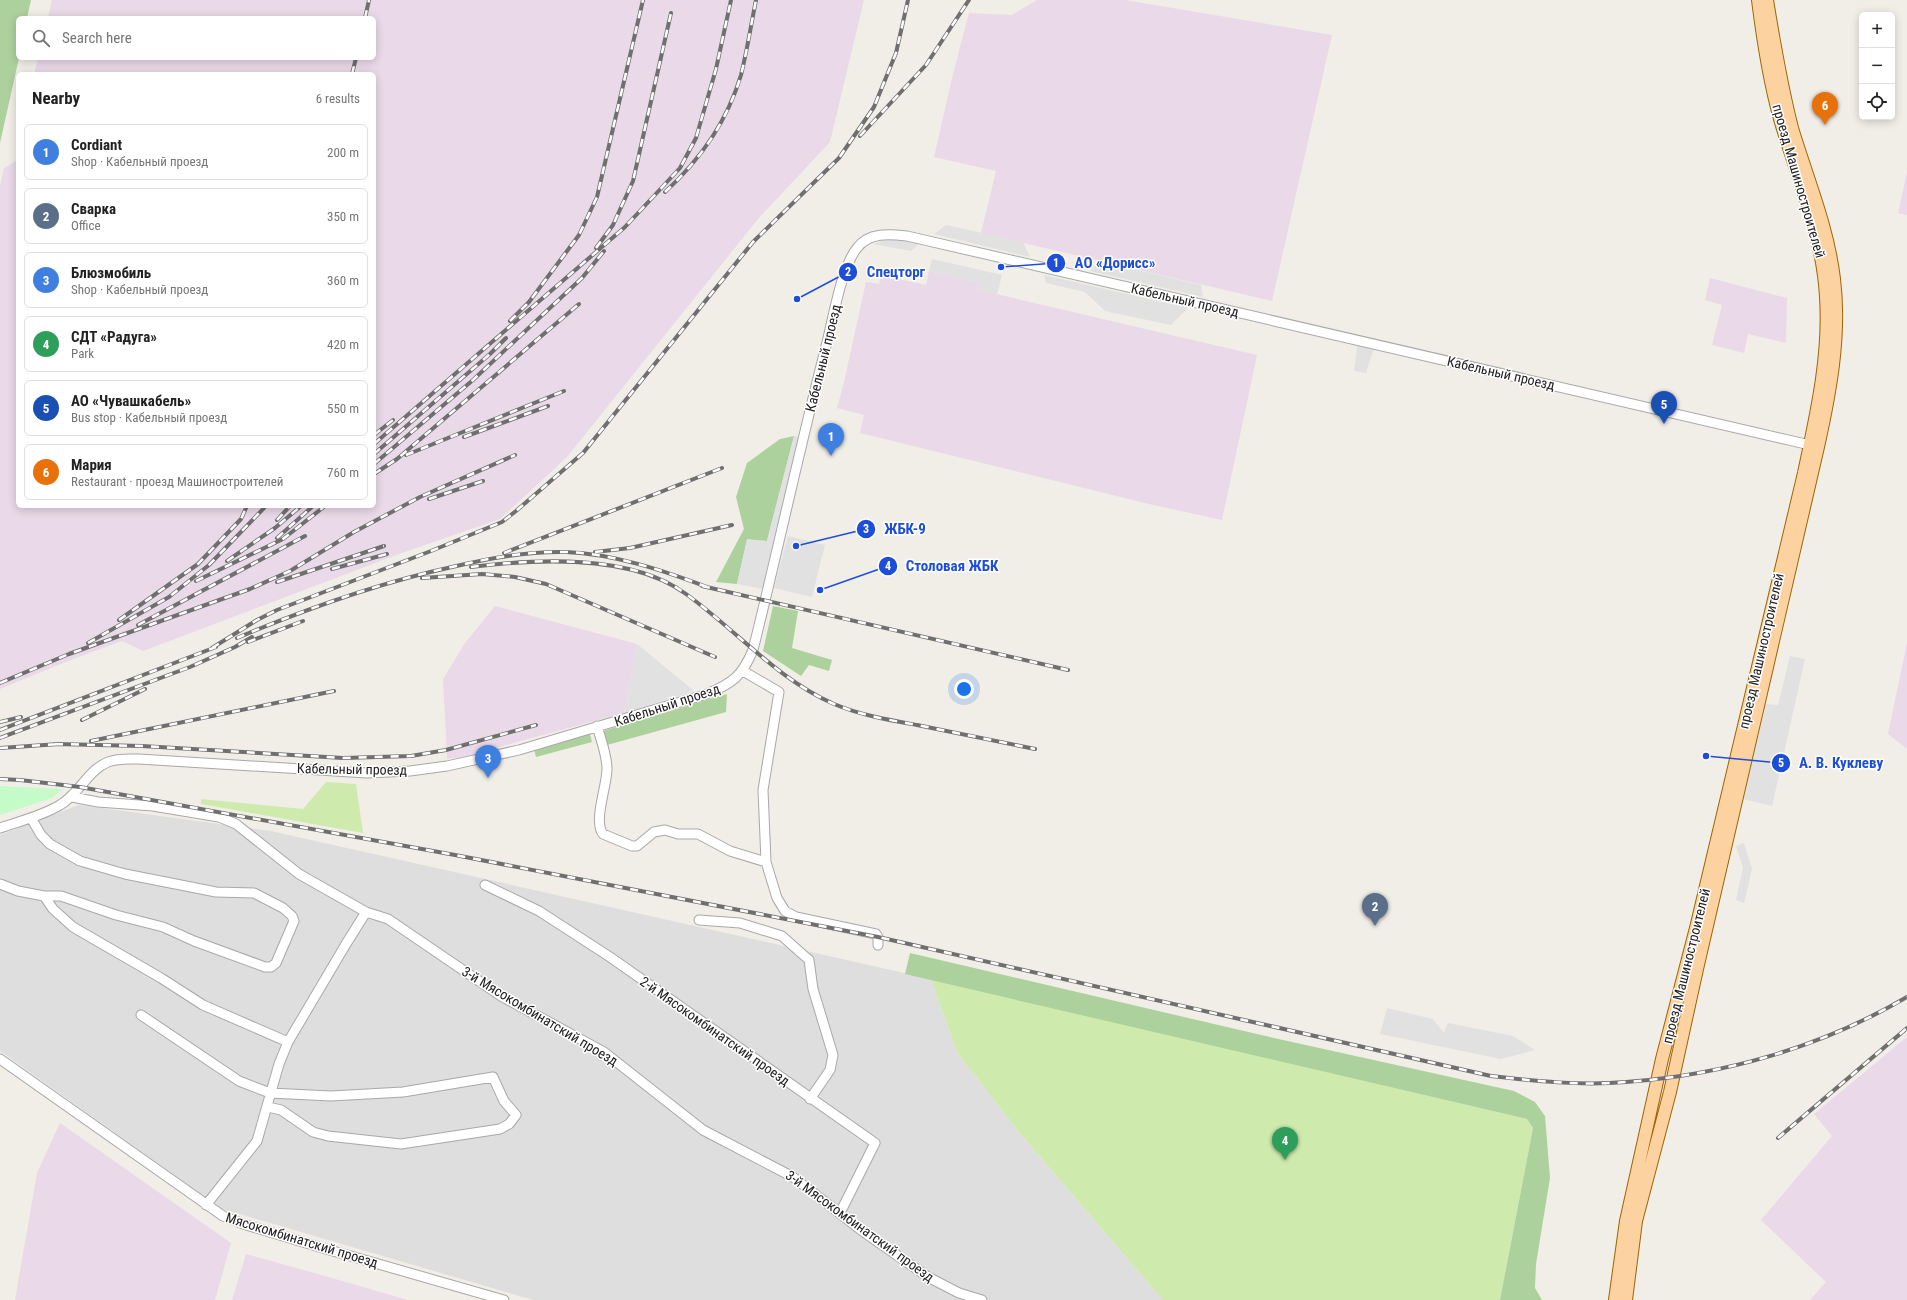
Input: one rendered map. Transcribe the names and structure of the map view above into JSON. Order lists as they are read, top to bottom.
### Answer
{
  "streets": {
    "main road": ["проезд Машиностроителей"],
    "street": [
      "Кабельный проезд",
      "3-й Мясокомбинатский проезд",
      "2-й Мясокомбинатский проезд",
      "Мясокомбинатский проезд"
    ]
  },
  "crossings": [
    ["проезд Машиностроителей", "Кабельный проезд"],
    ["Кабельный проезд", "3-й Мясокомбинатский проезд"],
    ["3-й Мясокомбинатский проезд", "2-й Мясокомбинатский проезд"]
  ],
  "places": [
    "АО «Дорисс»",
    "Спецторг",
    "ЖБК-9",
    "Столовая ЖБК",
    "А. В. Куклеву"
  ],
  "page": {
    "map_buttons": ["+", "−"],
    "search": "Search here",
    "heading": ["Nearby", "6 results"],
    "pins": [
      "6",
      "5",
      "1",
      "3",
      "2",
      "4"
    ],
    "list": [
      {
        "mark": "1",
        "name": "Cordiant",
        "note": "Shop · Кабельный проезд",
        "value": "200 m"
      },
      {
        "mark": "2",
        "name": "Сварка",
        "note": "Office",
        "value": "350 m"
      },
      {
        "mark": "3",
        "name": "Блюзмобиль",
        "note": "Shop · Кабельный проезд",
        "value": "360 m"
      },
      {
        "mark": "4",
        "name": "СДТ «Радуга»",
        "note": "Park",
        "value": "420 m"
      },
      {
        "mark": "5",
        "name": "АО «Чувашкабель»",
        "note": "Bus stop · Кабельный проезд",
        "value": "550 m"
      },
      {
        "mark": "6",
        "name": "Мария",
        "note": "Restaurant · проезд Машиностроителей",
        "value": "760 m"
      }
    ]
  }
}
